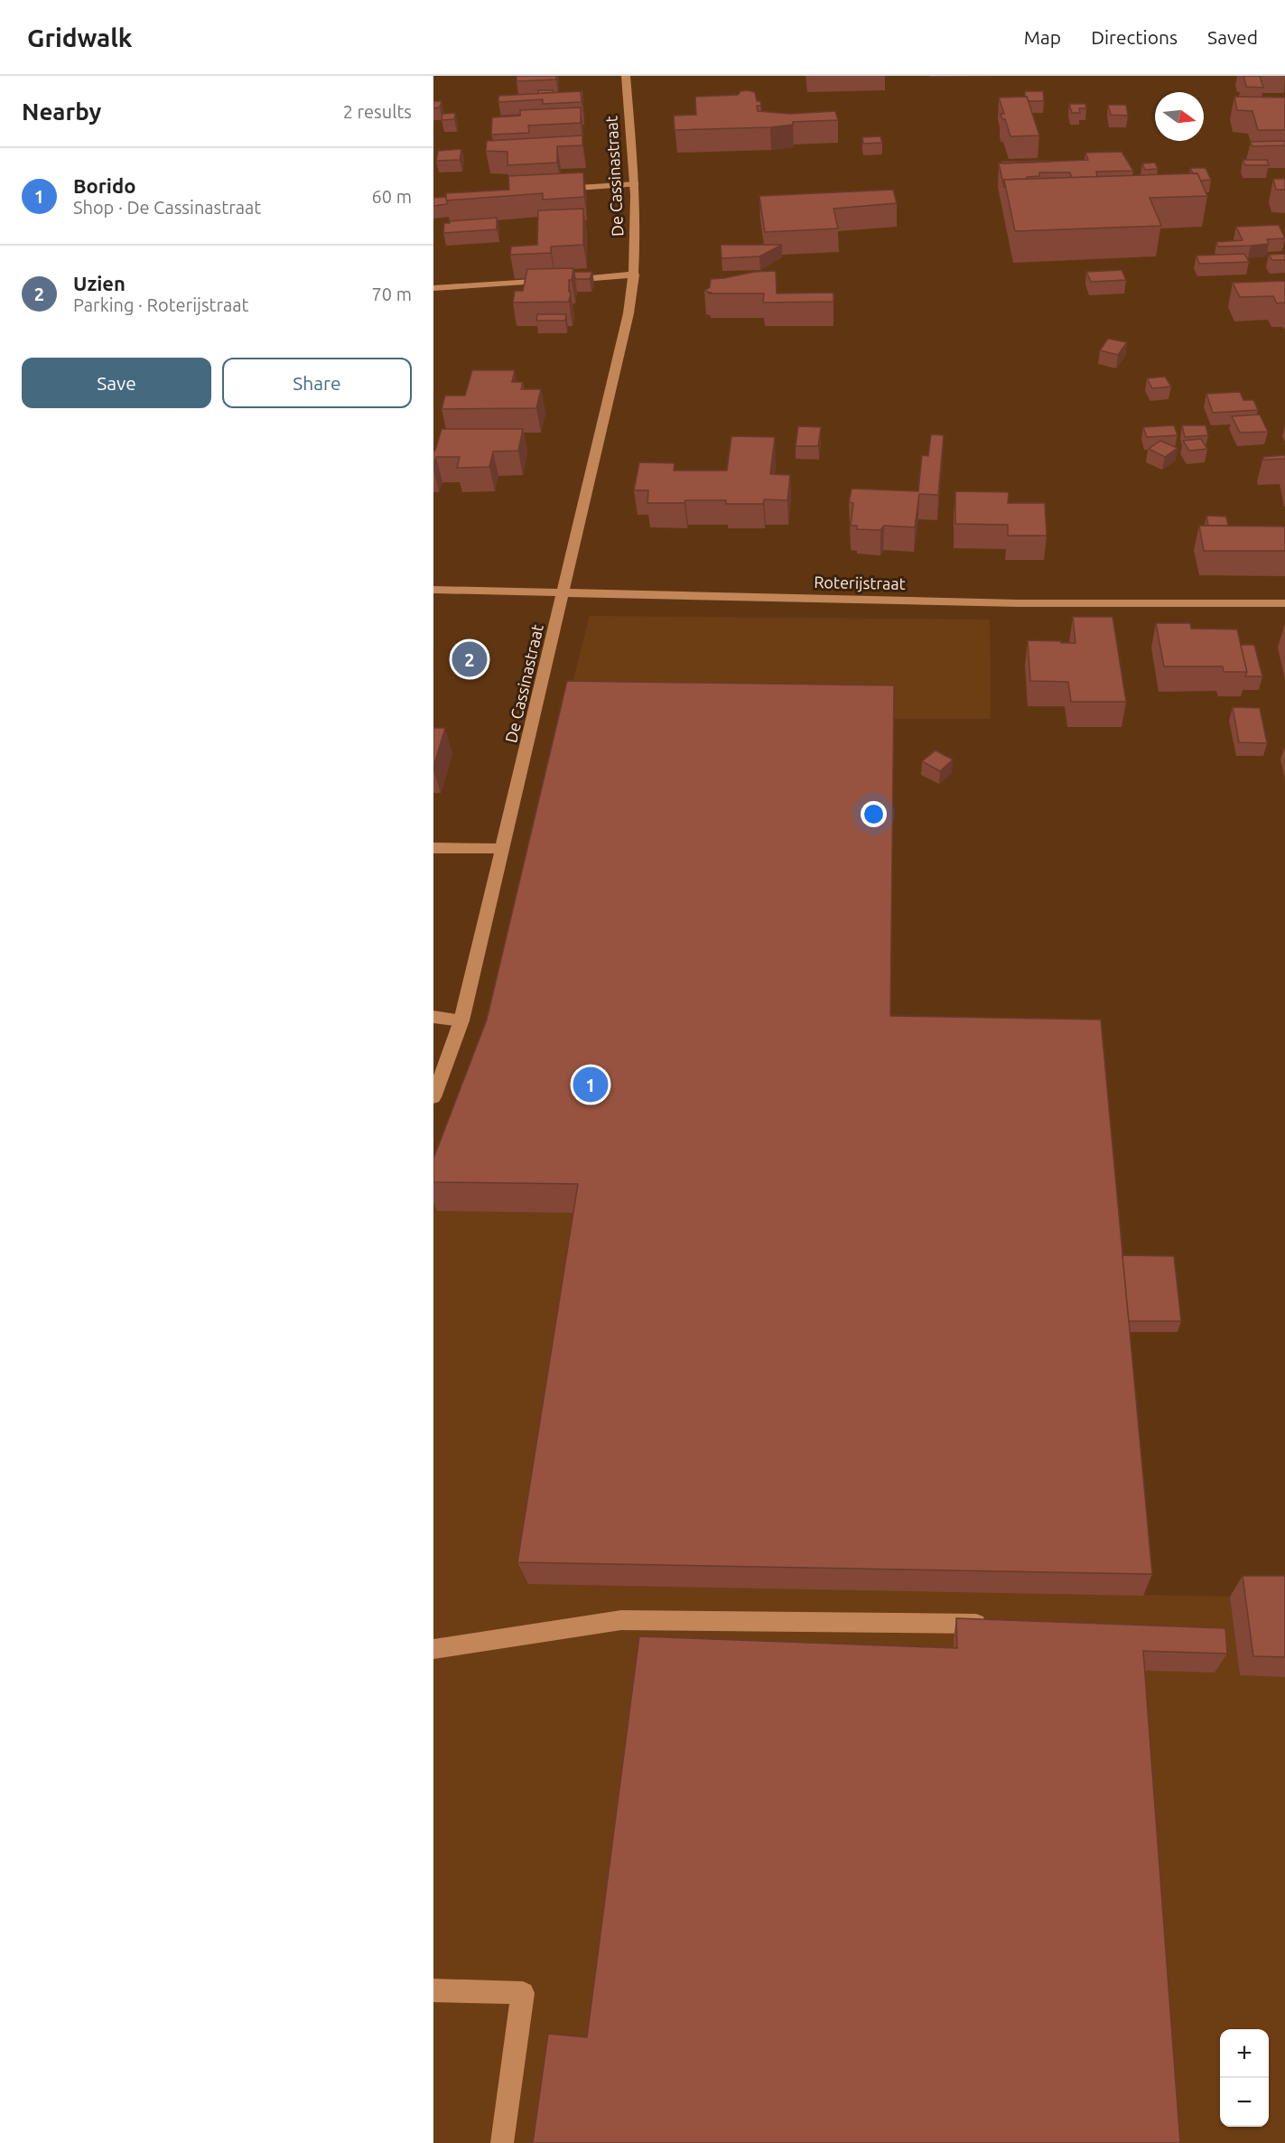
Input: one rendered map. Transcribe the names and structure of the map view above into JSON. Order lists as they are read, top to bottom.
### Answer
{
  "streets": {
    "street": ["De Cassinastraat", "Roterijstraat"]
  },
  "crossings": [
    ["De Cassinastraat", "Roterijstraat"]
  ],
  "north": "right",
  "page": {
    "header": "Gridwalk",
    "nav": ["Map", "Directions", "Saved"],
    "heading": ["Nearby", "2 results"],
    "list": [
      {
        "mark": "1",
        "name": "Borido",
        "note": "Shop · De Cassinastraat",
        "value": "60 m"
      },
      {
        "mark": "2",
        "name": "Uzien",
        "note": "Parking · Roterijstraat",
        "value": "70 m"
      }
    ],
    "buttons": ["Save", "Share"],
    "pins": ["2", "1"],
    "map_buttons": ["+", "−"]
  }
}
